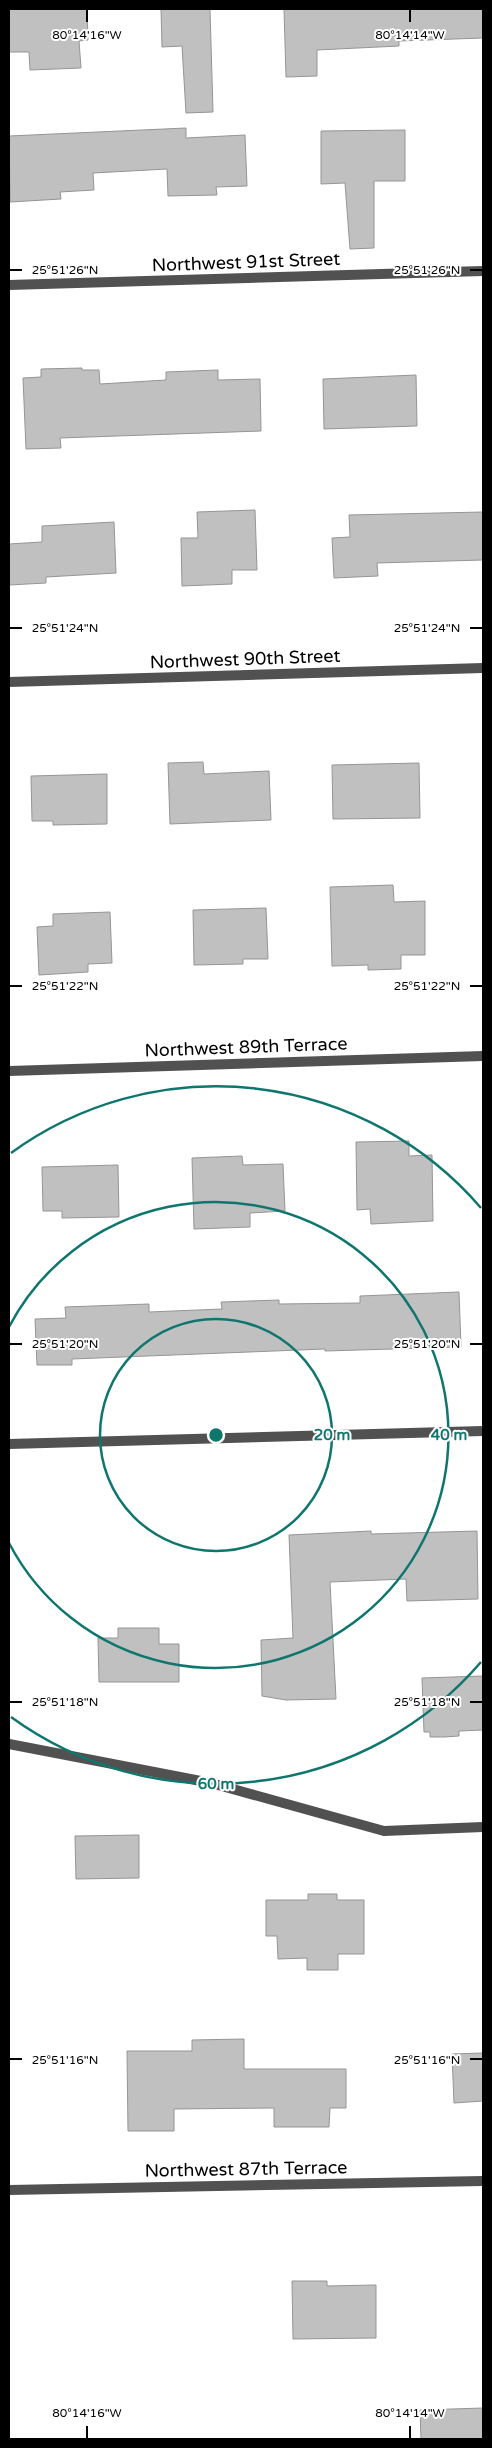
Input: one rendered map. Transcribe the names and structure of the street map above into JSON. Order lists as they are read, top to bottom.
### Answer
{
  "streets": {
    "street": [
      "Northwest 91st Street",
      "Northwest 90th Street",
      "Northwest 89th Terrace",
      "Northwest 87th Terrace"
    ]
  },
  "coordinates": [
    "80°14'16\"W",
    "80°14'14\"W",
    "25°51'26\"N",
    "25°51'24\"N",
    "25°51'22\"N",
    "25°51'20\"N",
    "25°51'18\"N",
    "25°51'16\"N"
  ],
  "rings": ["20 m", "40 m", "60 m"]
}
